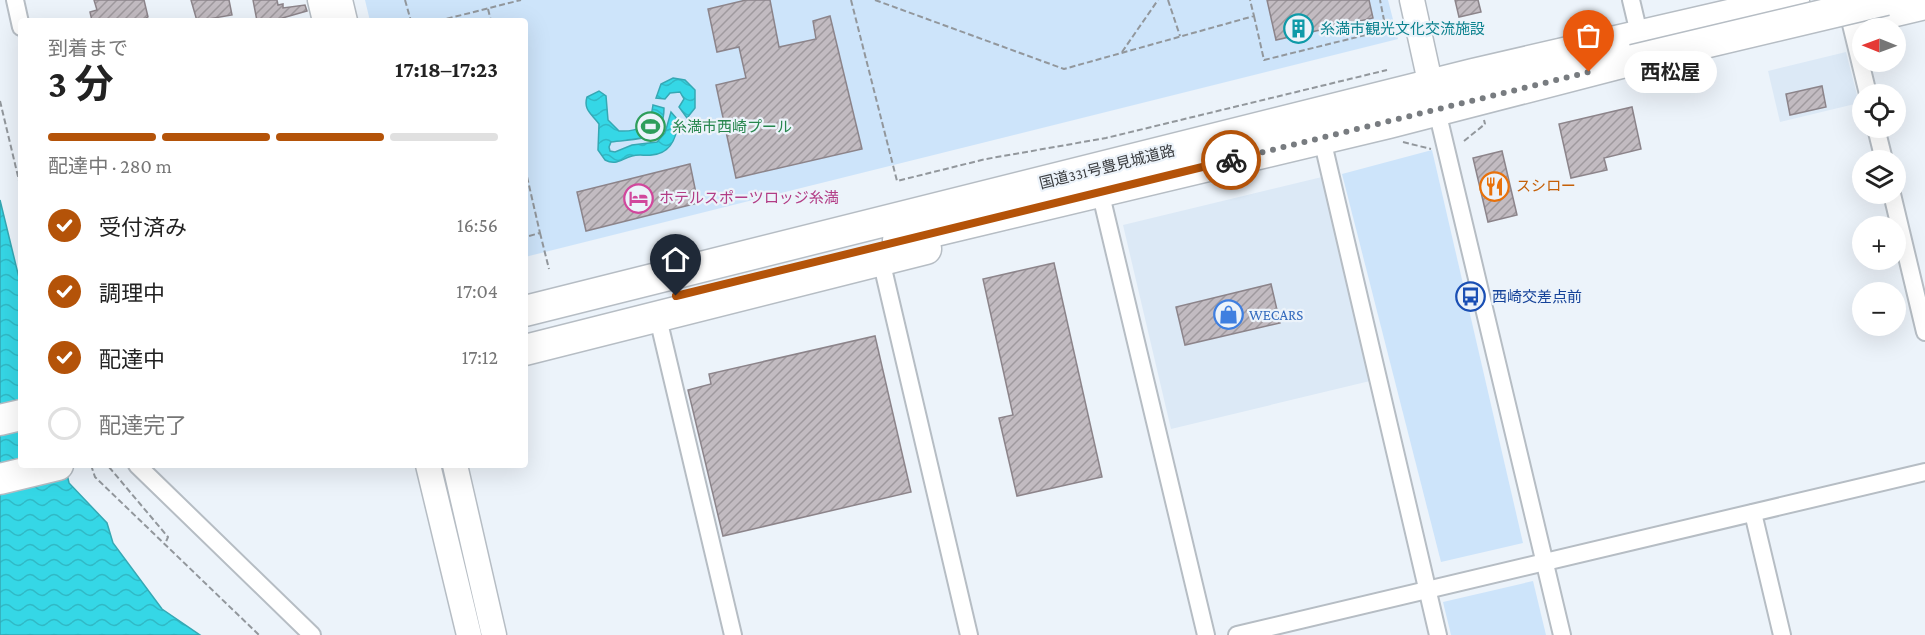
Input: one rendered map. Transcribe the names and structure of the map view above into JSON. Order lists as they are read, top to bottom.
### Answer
{
  "streets": {
    "highway": ["国道331号豊見城道路"]
  },
  "places": {
    "building": ["糸満市観光文化交流施設"],
    "other": ["西松屋"],
    "sports": ["糸満市西崎プール"],
    "restaurant": ["スシロー"],
    "hotel": ["ホテルスポーツロッジ糸満"],
    "bus stop": ["西崎交差点前"],
    "shop": ["WECARS"]
  },
  "north": "left",
  "page": {
    "map_buttons": ["+", "−"],
    "heading": ["3 分", "到着まで", "17:18–17:23"],
    "bubble": "西松屋",
    "bar": "配達中 · 280 m",
    "list": [
      ["受付済み", "16:56"],
      ["調理中", "17:04"],
      ["配達中", "17:12"],
      "配達完了"
    ]
  }
}
